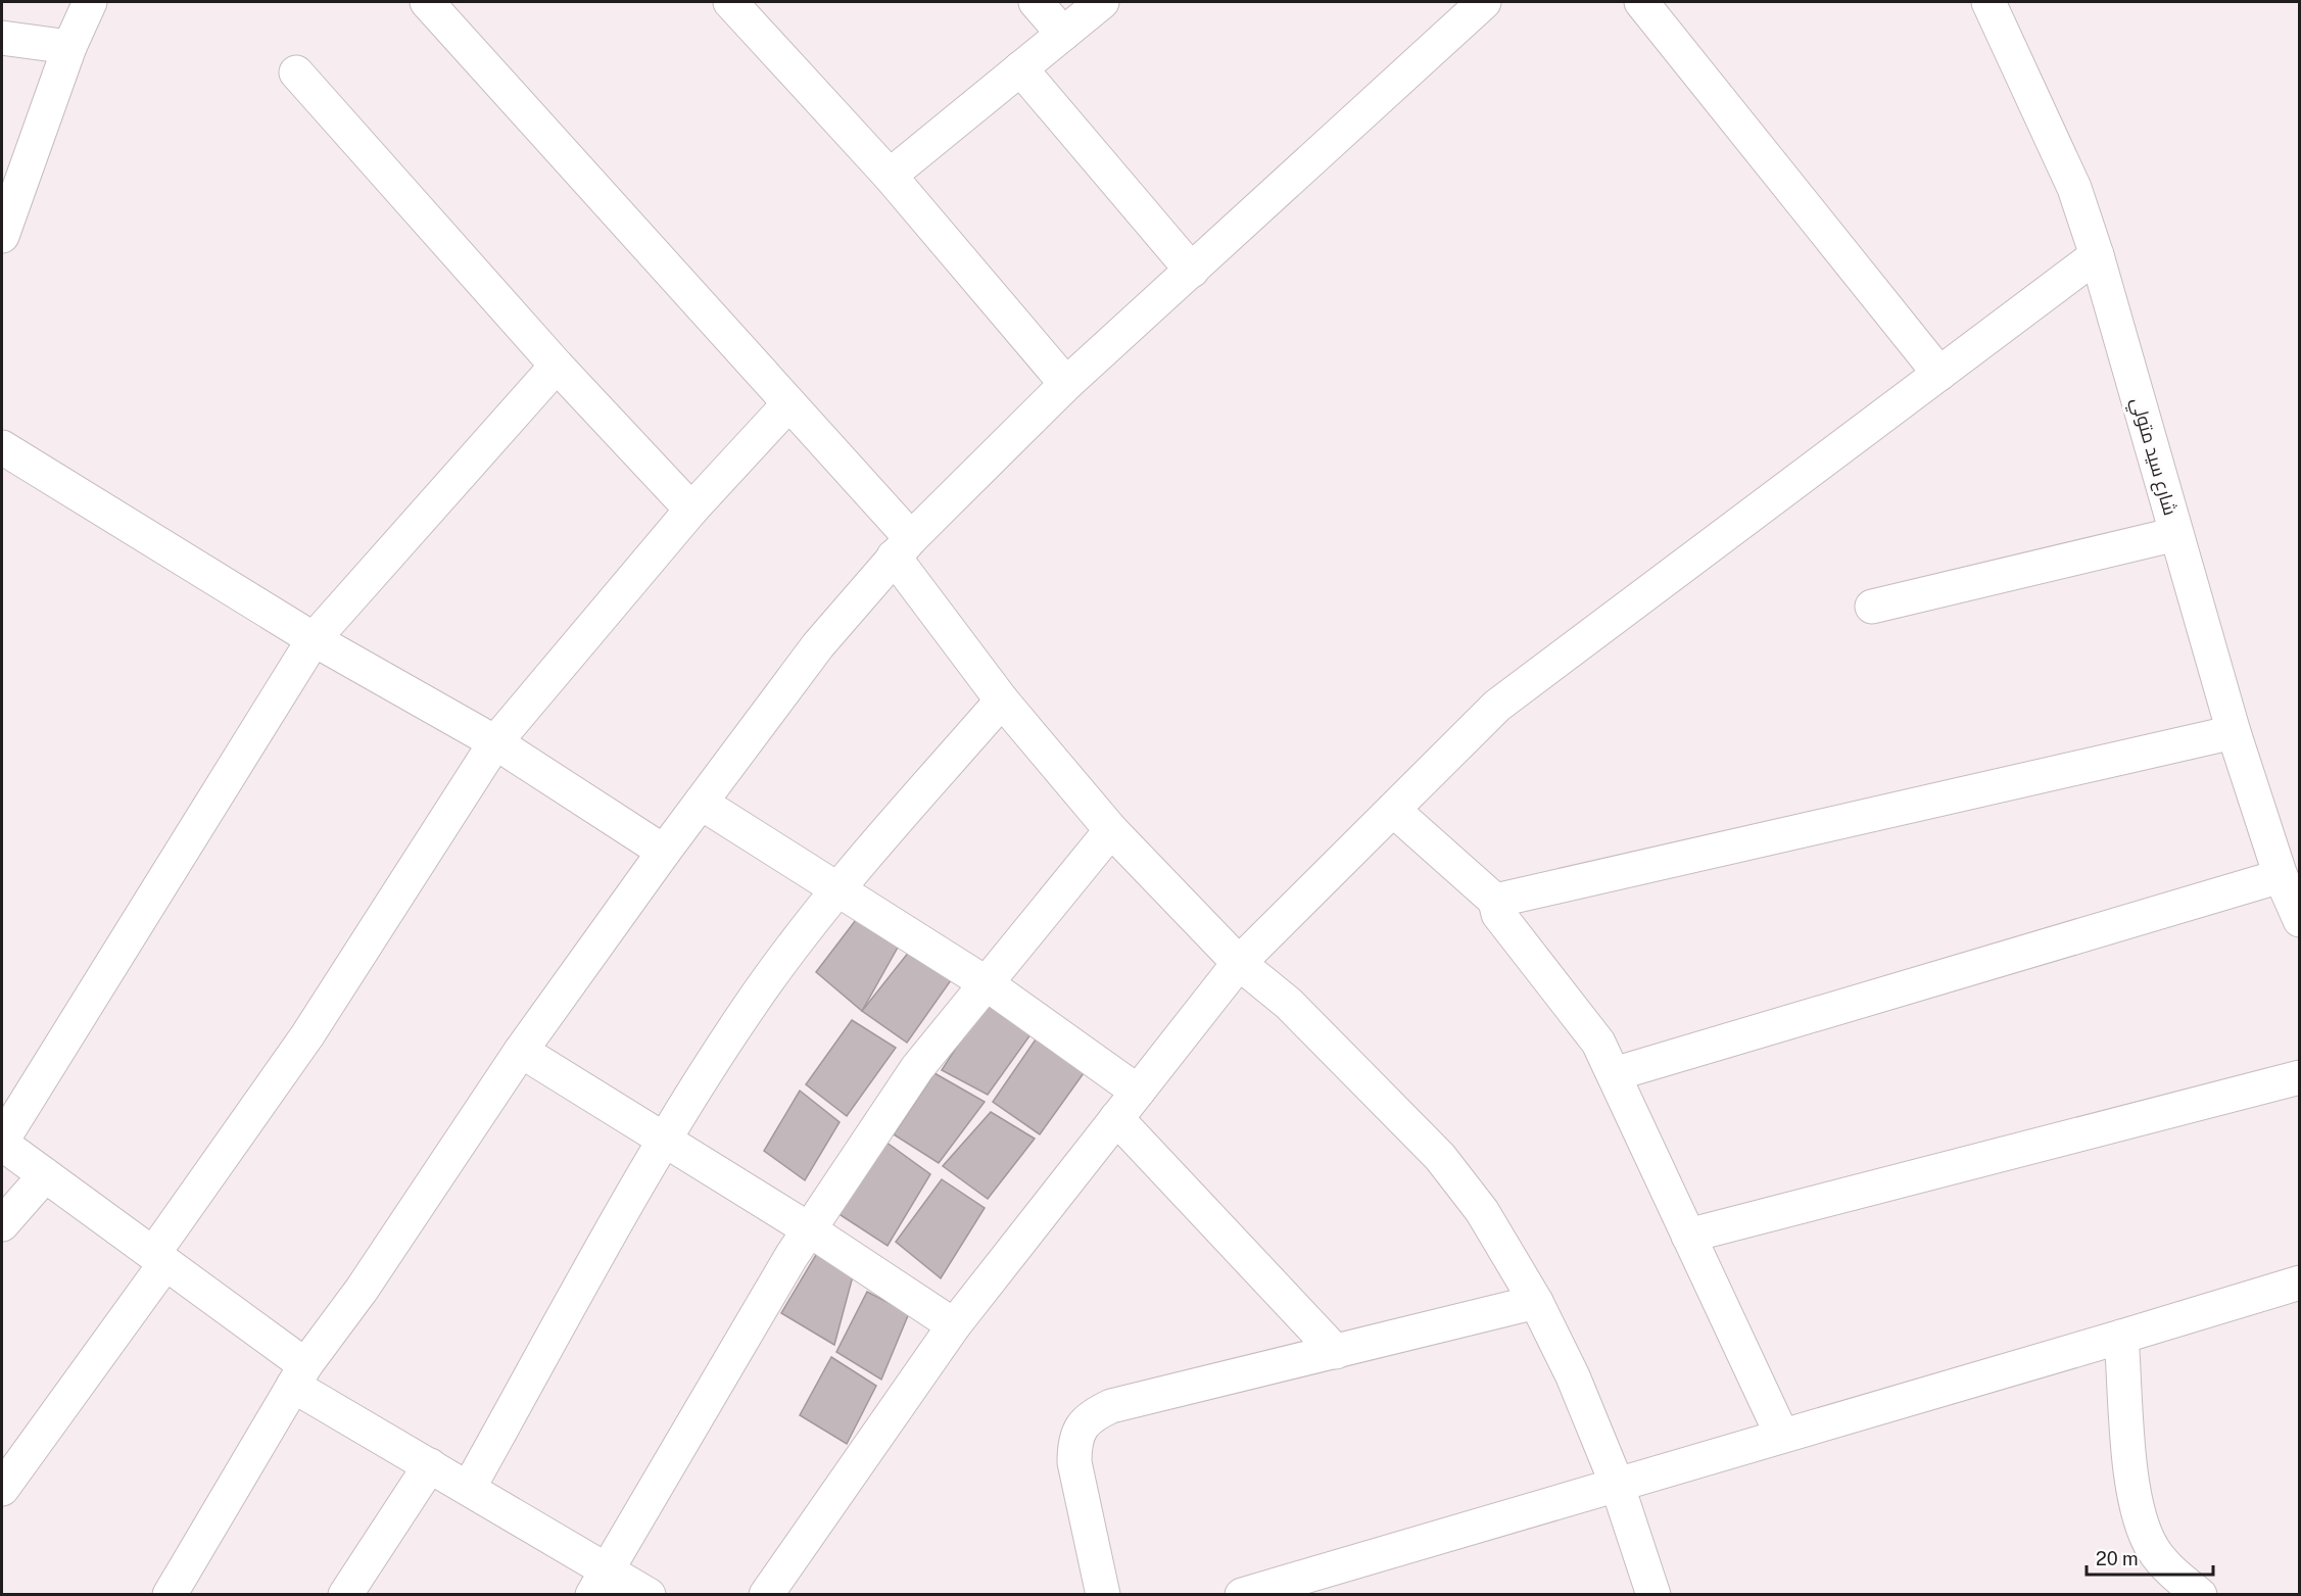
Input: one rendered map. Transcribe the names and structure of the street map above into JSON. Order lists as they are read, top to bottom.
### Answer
{
  "streets": {
    "street": ["شارع سيد متولي"]
  },
  "scale_bar": "20 m"
}
